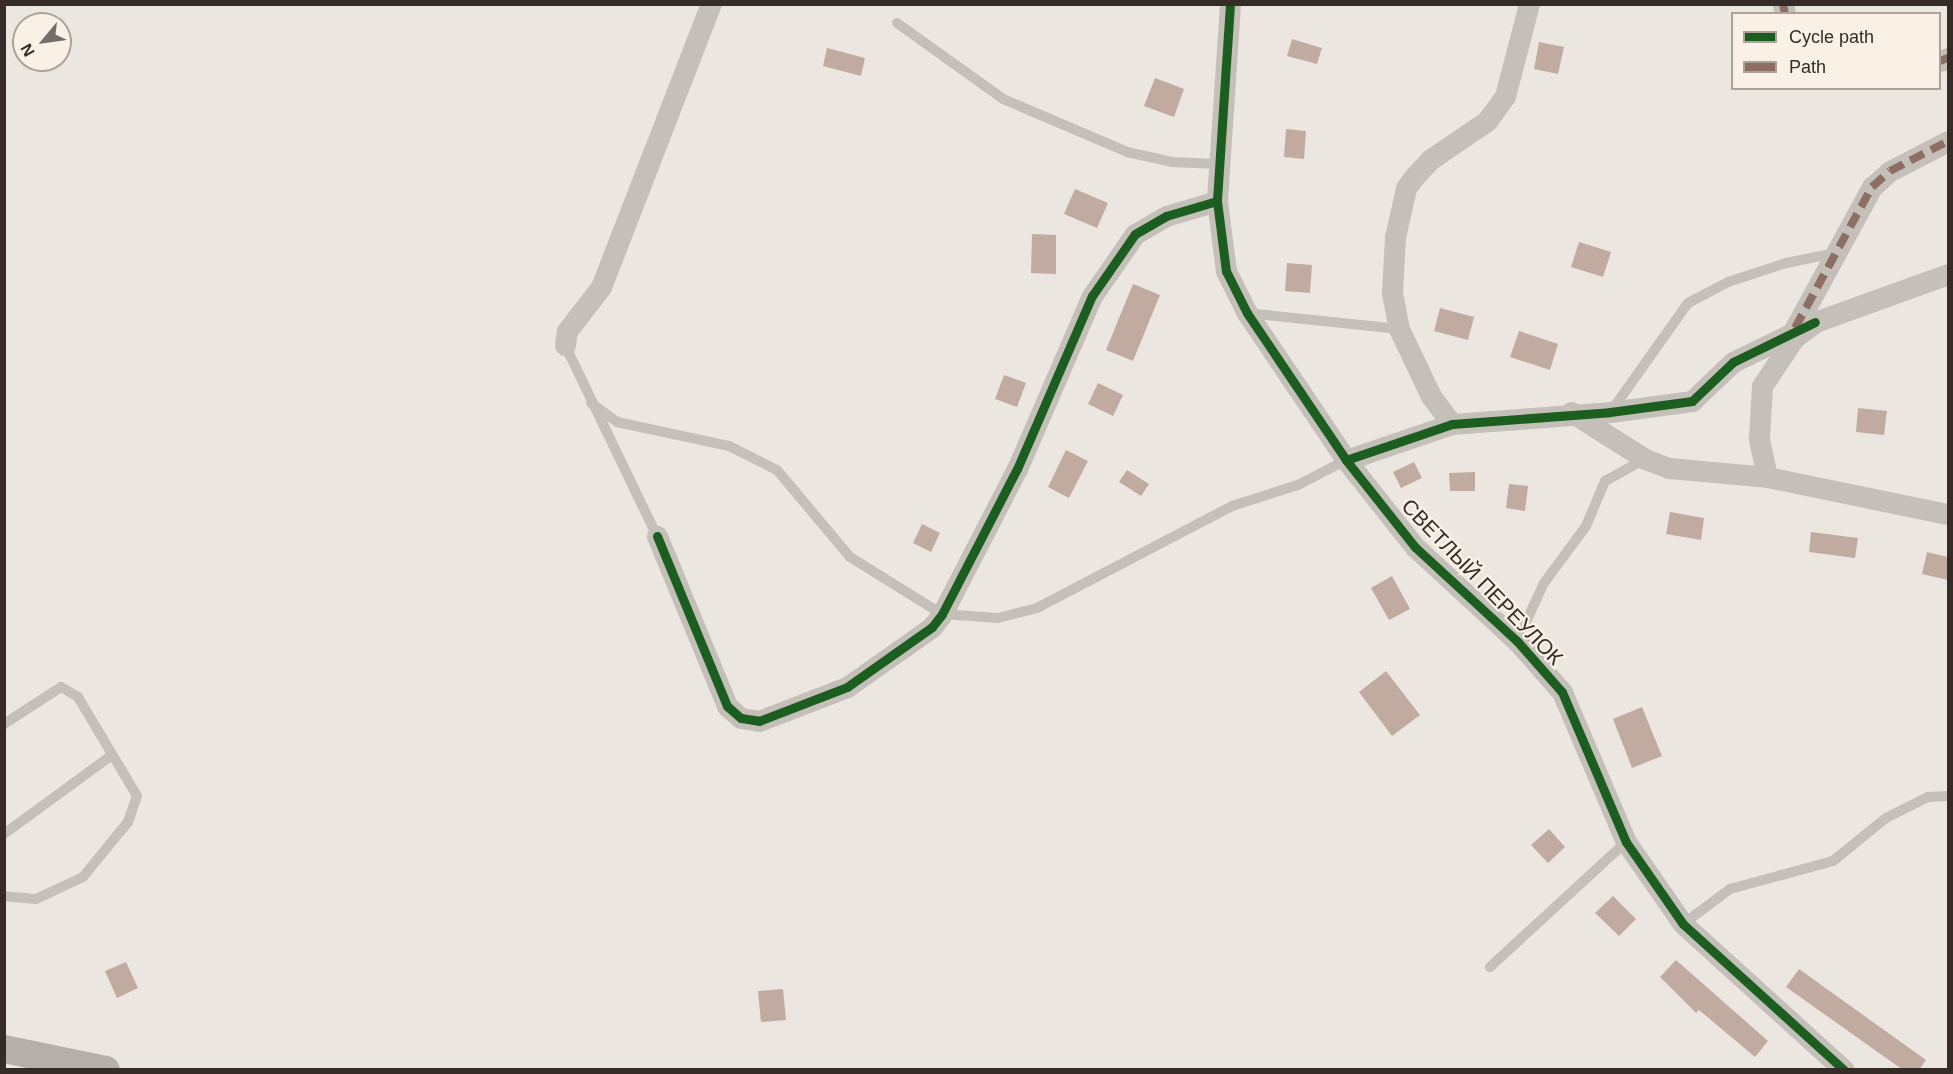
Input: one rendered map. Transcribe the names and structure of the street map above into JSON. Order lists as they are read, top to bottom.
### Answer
{
  "streets": {
    "street": ["СВЕТЛЫЙ ПЕРЕУЛОК"]
  },
  "legend": ["Cycle path", "Path"],
  "north": "bottom left"
}
